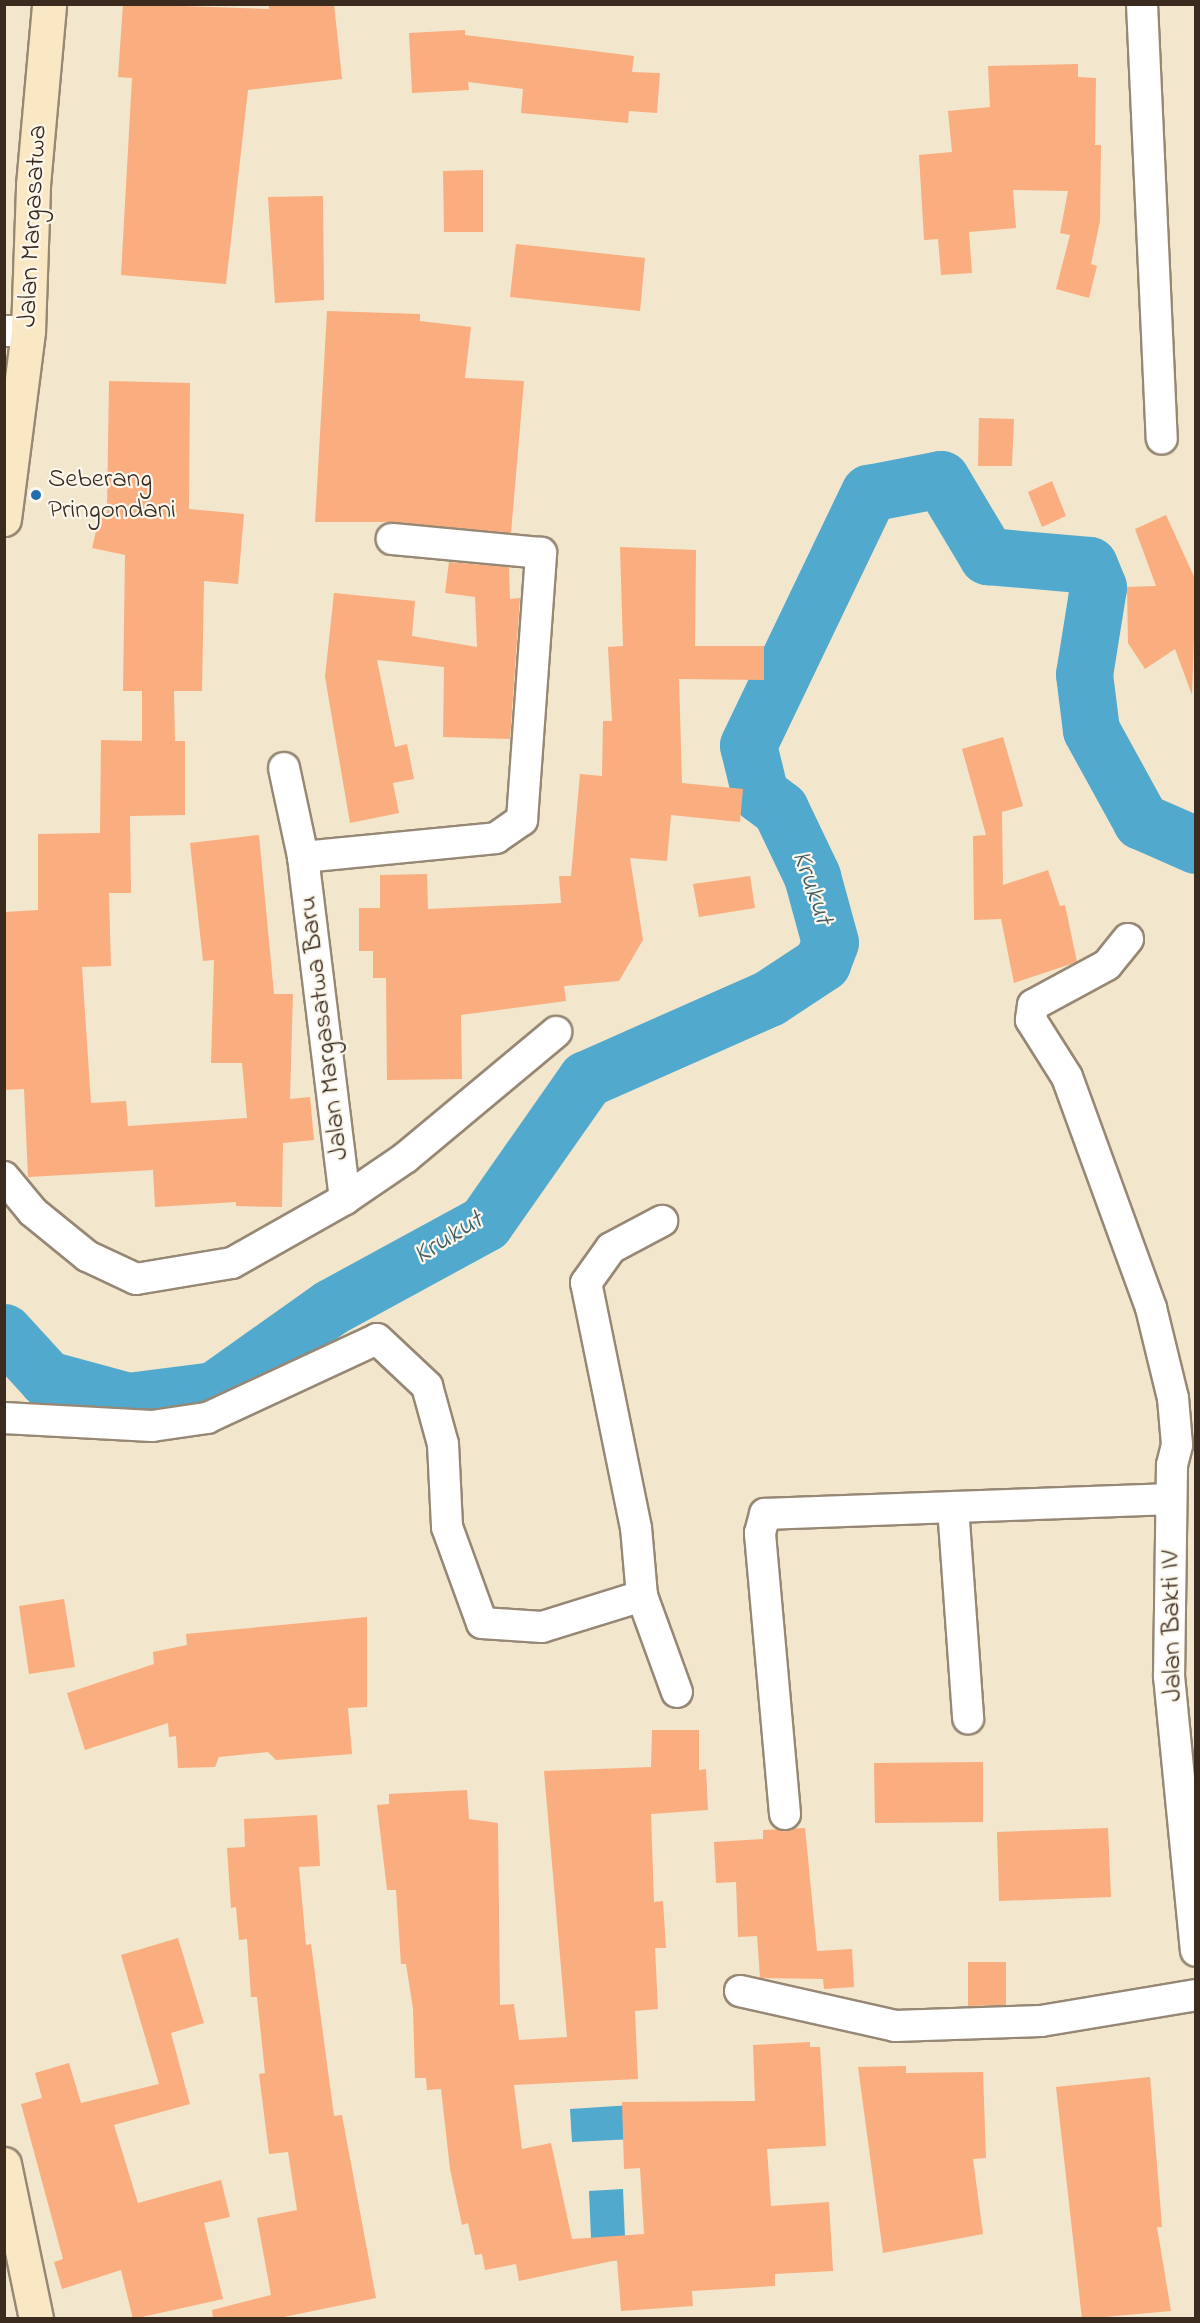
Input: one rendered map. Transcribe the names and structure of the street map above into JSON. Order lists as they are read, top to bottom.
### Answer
{
  "streets": {
    "street": ["Jalan Margasatwa", "Jalan Margasatwa Baru", "Jalan Bakti IV"]
  },
  "water": ["Krukut"],
  "places": ["Seberang Pringondani"]
}
